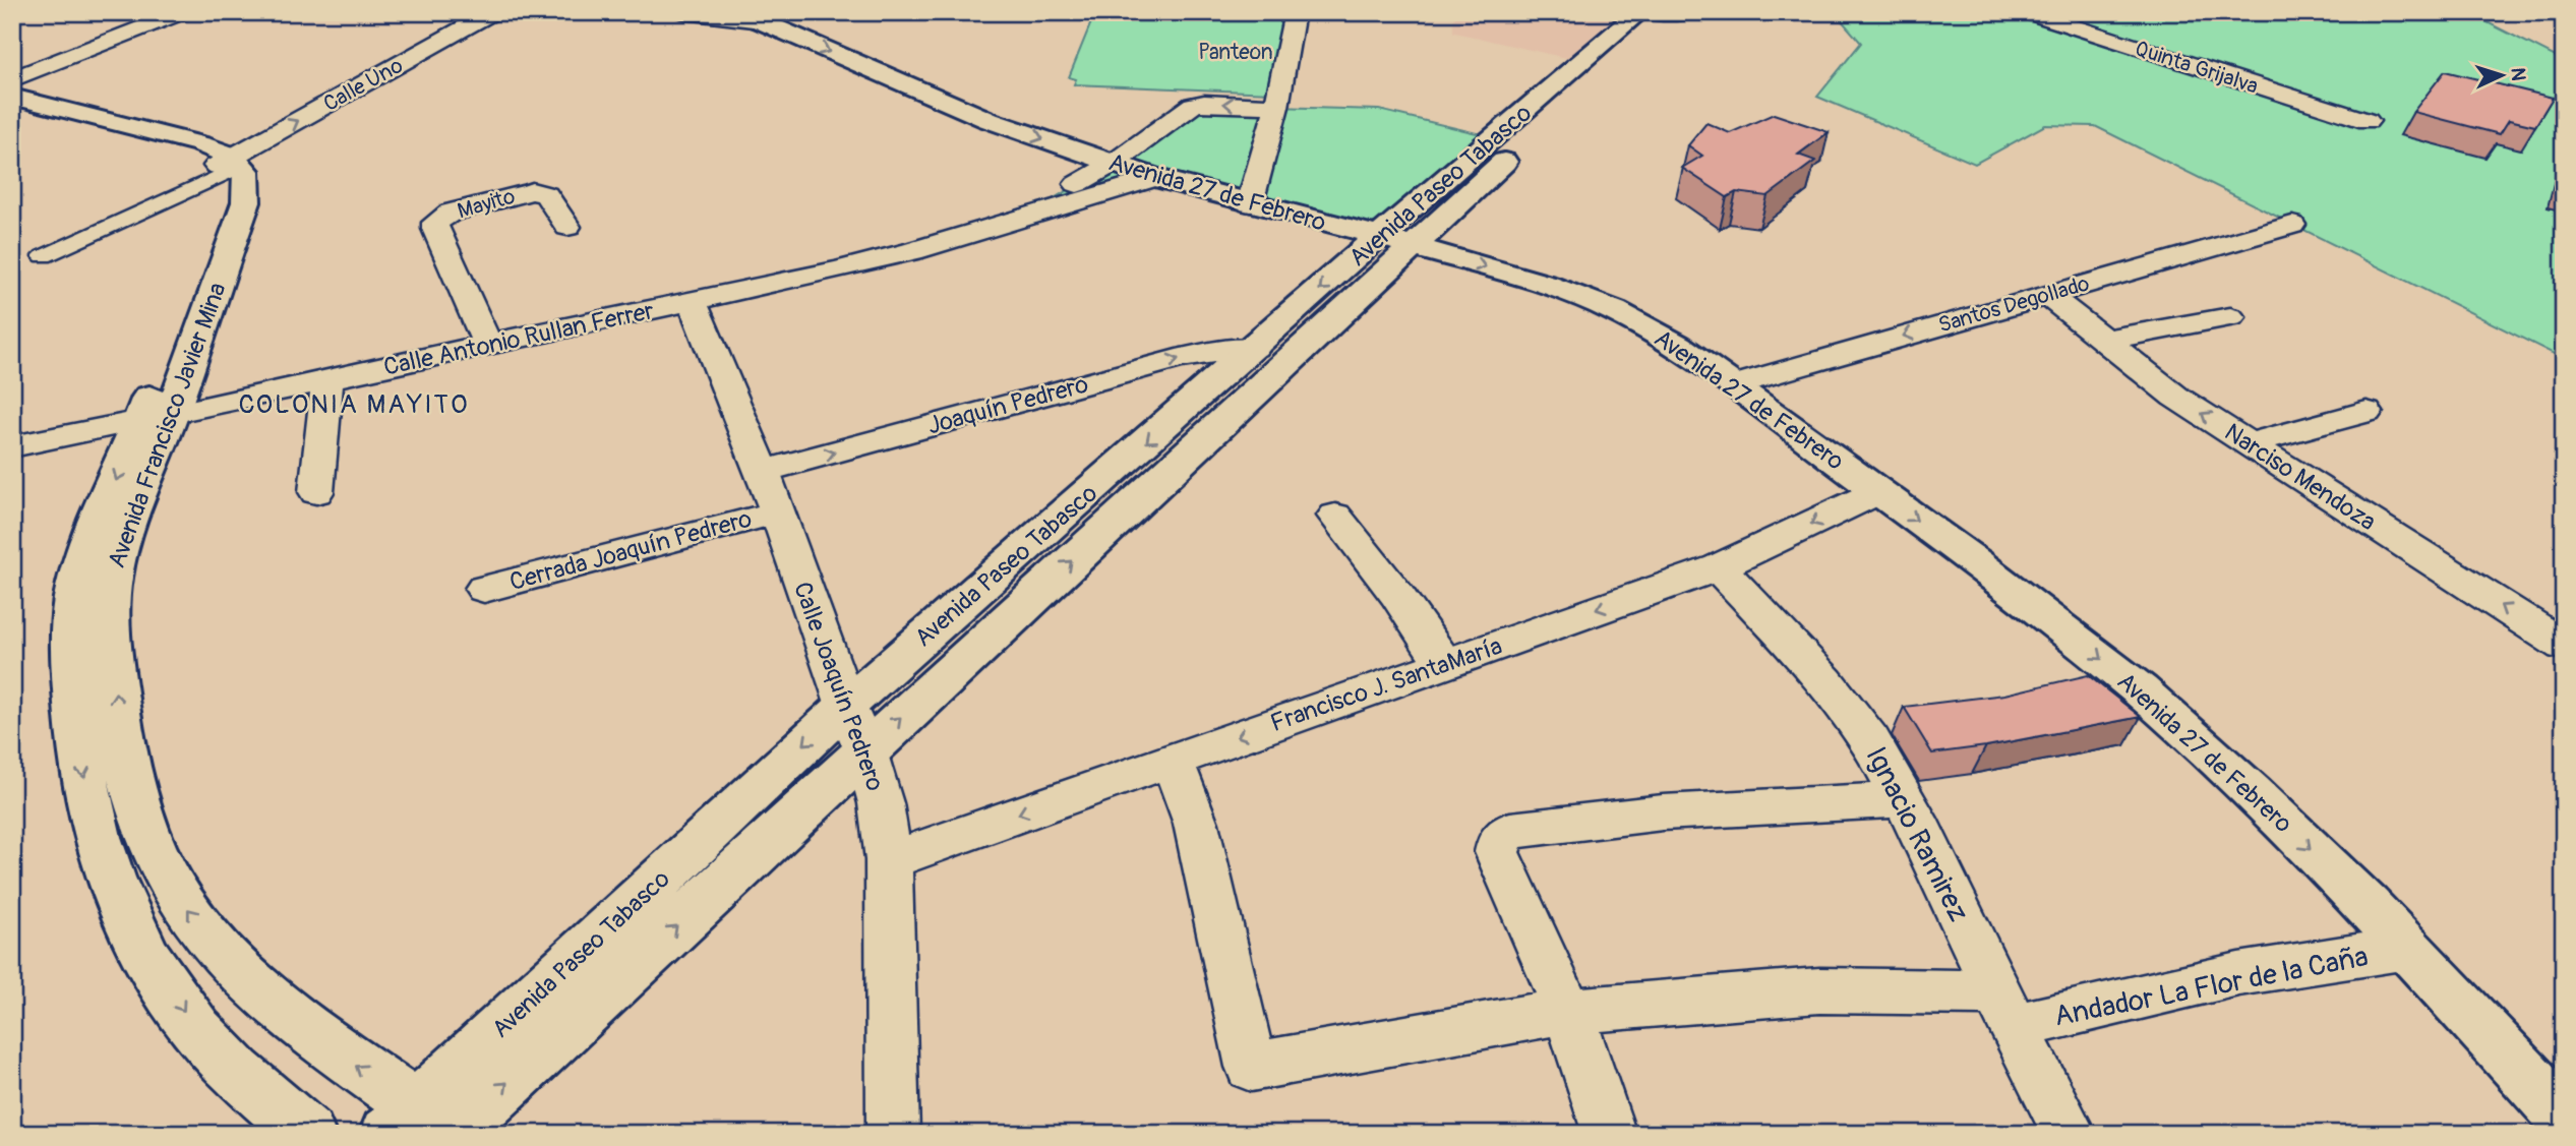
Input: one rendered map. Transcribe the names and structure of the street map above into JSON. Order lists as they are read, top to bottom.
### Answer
{
  "streets": {
    "main road": ["Avenida Paseo Tabasco", "Avenida 27 de Febrero", "Avenida Francisco Javier Mina"],
    "street": [
      "Quinta Grijalva",
      "Calle Uno",
      "Mayito",
      "Santos Degollado",
      "Calle Antonio Rullan Ferrer",
      "Joaquín Pedrero",
      "Narciso Mendoza",
      "Cerrada Joaquín Pedrero",
      "Francisco J. SantaMaría",
      "Calle Joaquín Pedrero",
      "Ignacio Ramirez",
      "Andador La Flor de la Caña"
    ]
  },
  "crossings": [
    ["Calle Uno", "Avenida Francisco Javier Mina"],
    ["Avenida Paseo Tabasco", "Avenida 27 de Febrero"],
    ["Avenida Paseo Tabasco", "Joaquín Pedrero"],
    ["Avenida Paseo Tabasco", "Avenida Francisco Javier Mina"],
    ["Avenida Paseo Tabasco", "Calle Joaquín Pedrero"],
    ["Avenida 27 de Febrero", "Santos Degollado"],
    ["Avenida 27 de Febrero", "Calle Antonio Rullan Ferrer"],
    ["Avenida 27 de Febrero", "Francisco J. SantaMaría"],
    ["Avenida 27 de Febrero", "Andador La Flor de la Caña"],
    ["Mayito", "Calle Antonio Rullan Ferrer"],
    ["Santos Degollado", "Narciso Mendoza"],
    ["Calle Antonio Rullan Ferrer", "Avenida Francisco Javier Mina"],
    ["Calle Antonio Rullan Ferrer", "Calle Joaquín Pedrero"],
    ["Joaquín Pedrero", "Calle Joaquín Pedrero"],
    ["Cerrada Joaquín Pedrero", "Calle Joaquín Pedrero"],
    ["Francisco J. SantaMaría", "Calle Joaquín Pedrero"],
    ["Francisco J. SantaMaría", "Ignacio Ramirez"],
    ["Francisco J. SantaMaría", "Andador La Flor de la Caña"],
    ["Ignacio Ramirez", "Andador La Flor de la Caña"]
  ],
  "one_way": [
    "Calle Uno",
    "Avenida 27 de Febrero",
    "Santos Degollado",
    "Joaquín Pedrero",
    "Narciso Mendoza",
    "Francisco J. SantaMaría"
  ],
  "districts": ["COLONIA MAYITO"],
  "parks": ["Panteon"],
  "north": "right"
}
